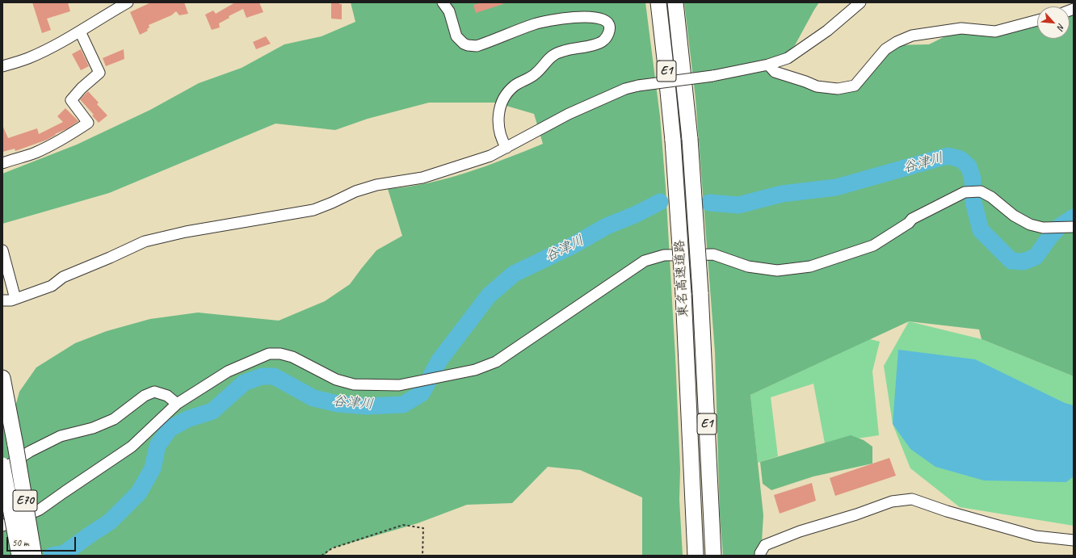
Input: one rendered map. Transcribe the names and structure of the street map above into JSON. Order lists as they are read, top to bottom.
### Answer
{
  "streets": {
    "highway": ["E1", "東名高速道路", "E70"]
  },
  "water": ["谷津川"],
  "scale_bar": "50 m",
  "north": "bottom right"
}
